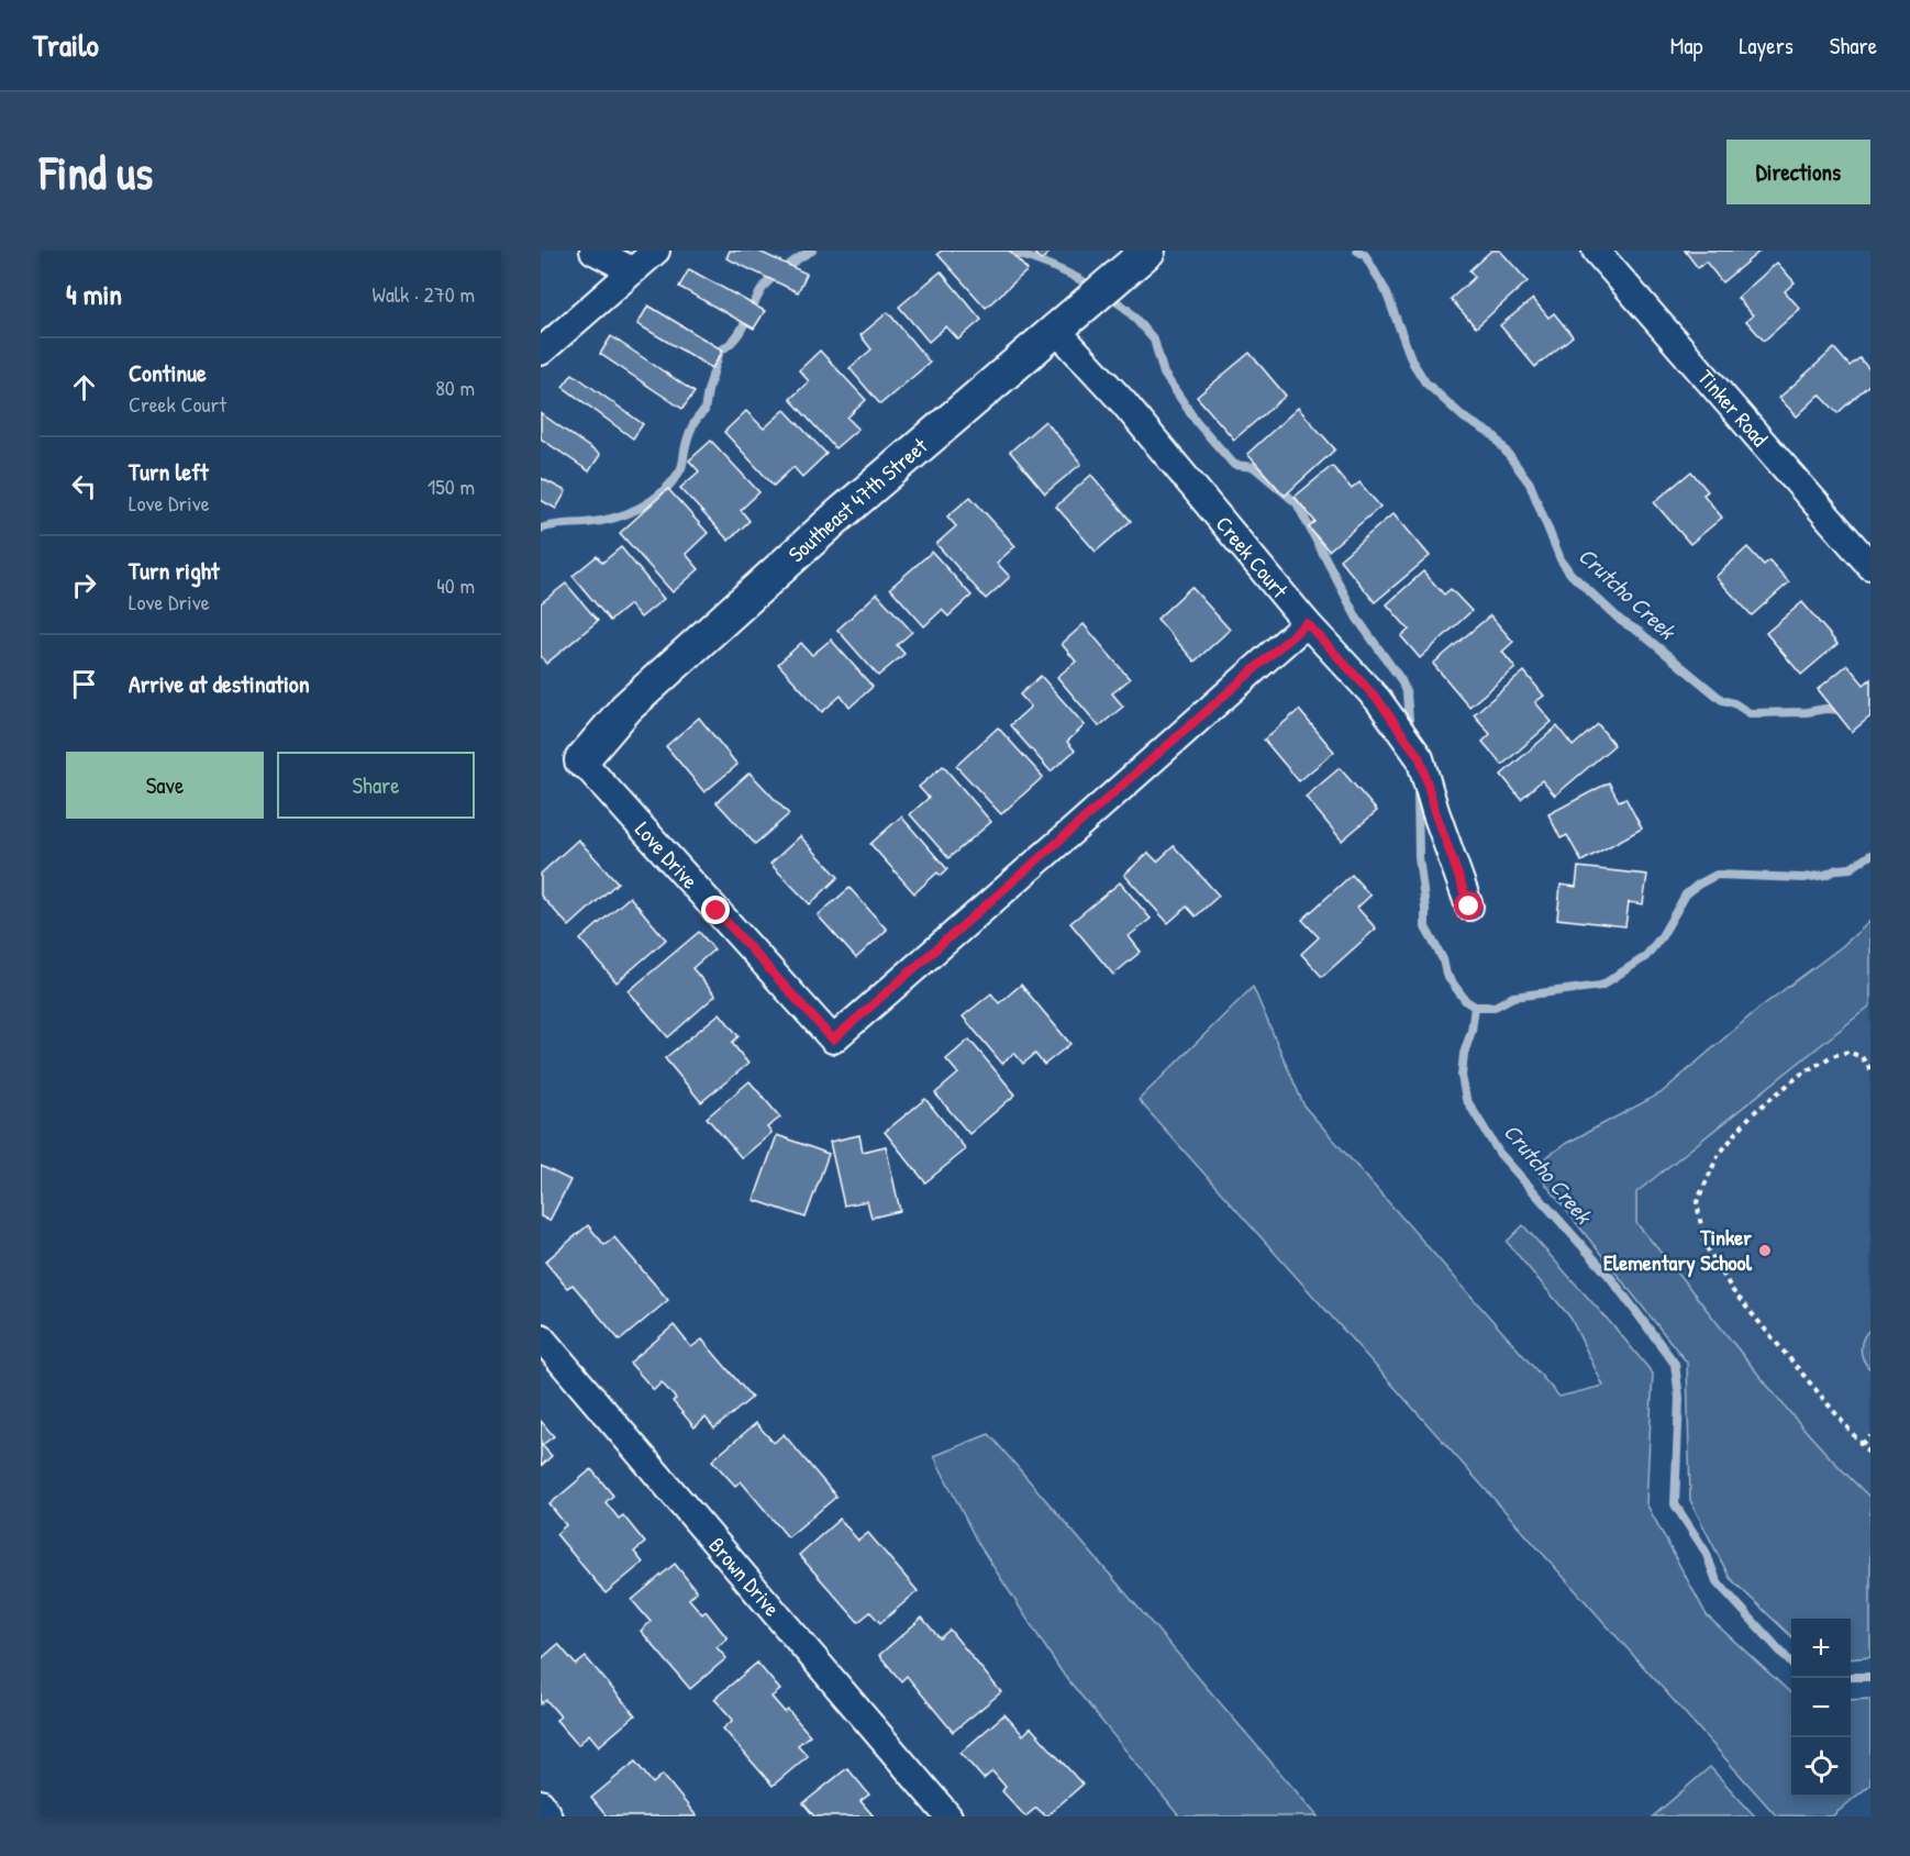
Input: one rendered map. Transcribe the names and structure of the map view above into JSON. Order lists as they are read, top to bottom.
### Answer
{
  "streets": {
    "street": [
      "Tinker Road",
      "Southeast 47th Street",
      "Creek Court",
      "Love Drive",
      "Brown Drive"
    ]
  },
  "crossings": [
    ["Southeast 47th Street", "Creek Court"],
    ["Southeast 47th Street", "Love Drive"],
    ["Creek Court", "Love Drive"]
  ],
  "water": ["Crutcho Creek"],
  "places": ["Tinker Elementary School"],
  "page": {
    "header": "Trailo",
    "nav": ["Map", "Layers", "Share"],
    "buttons": [
      "Directions",
      ["Save", "Share"]
    ],
    "title": "Find us",
    "heading": ["4 min", "Walk · 270 m"],
    "list": [
      ["Continue", "Creek Court", "80 m"],
      ["Turn left", "Love Drive", "150 m"],
      ["Turn right", "Love Drive", "40 m"],
      "Arrive at destination"
    ],
    "map_buttons": ["+", "−"]
  }
}
